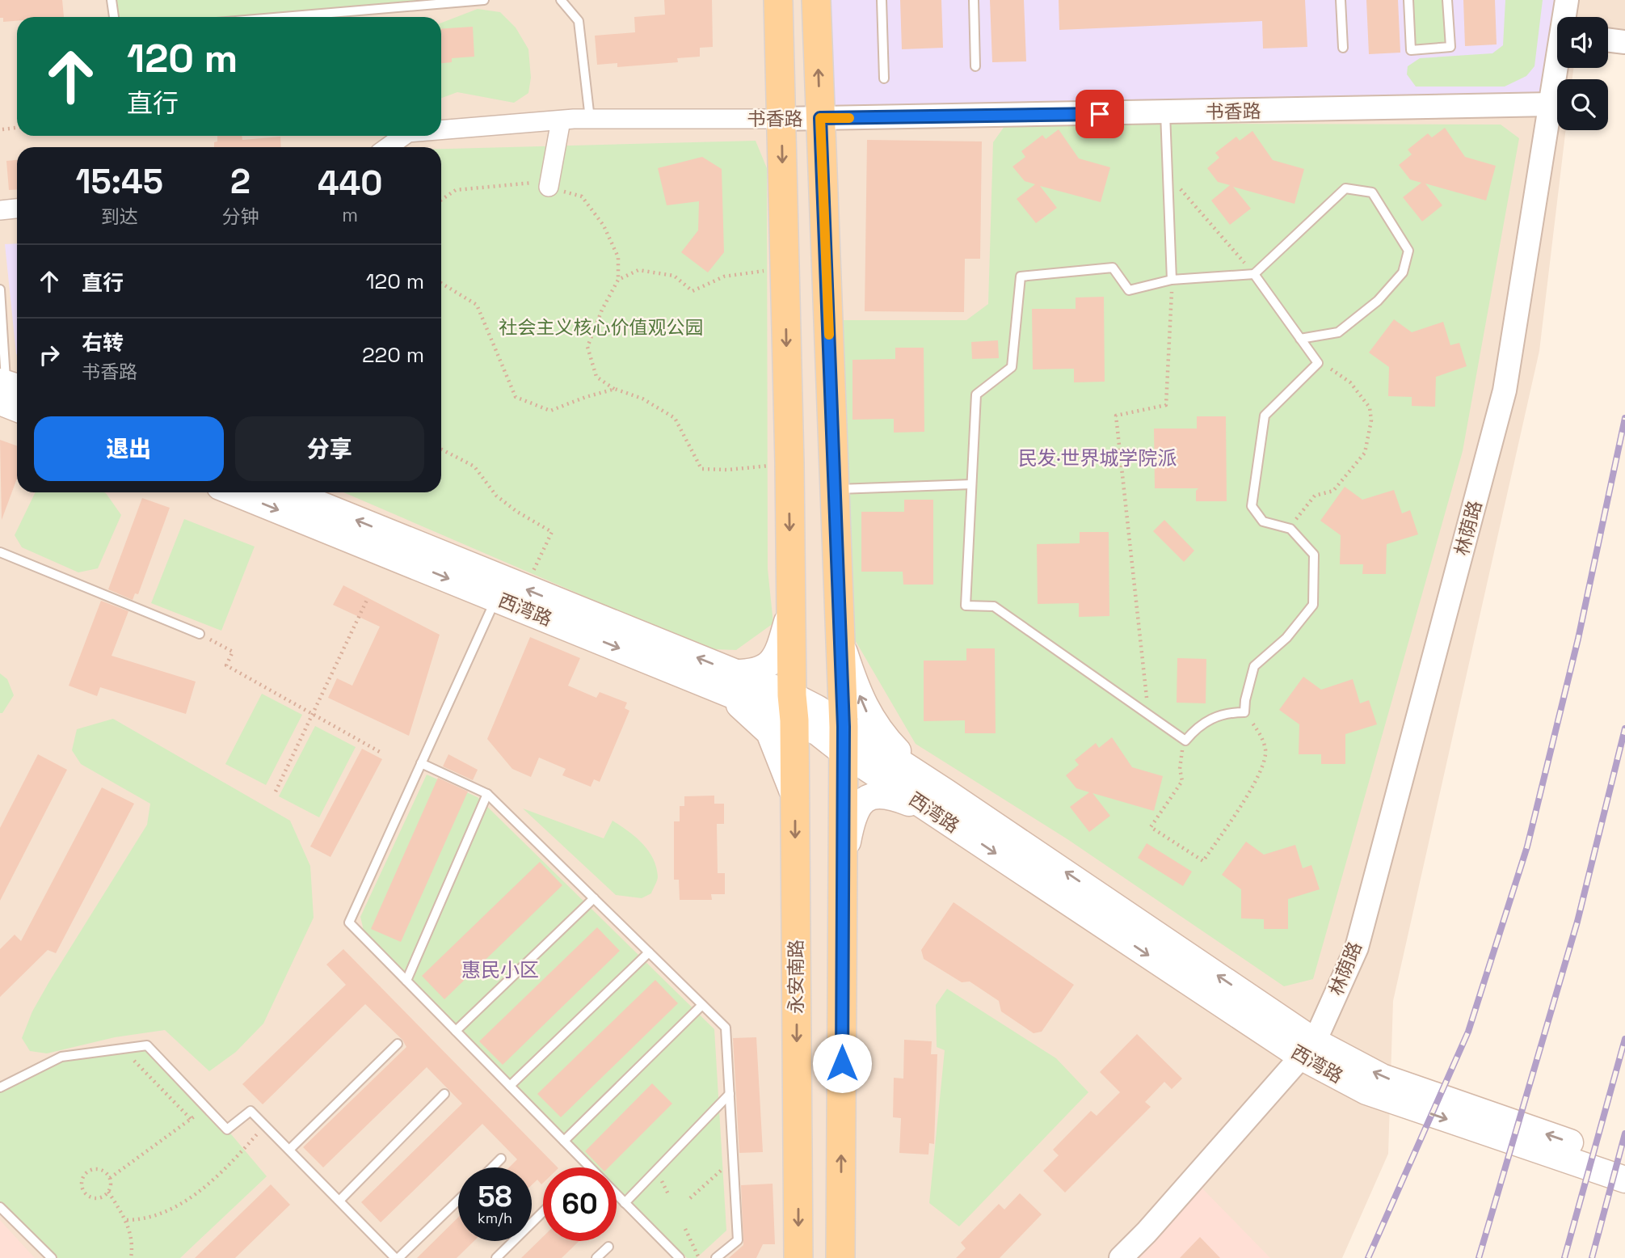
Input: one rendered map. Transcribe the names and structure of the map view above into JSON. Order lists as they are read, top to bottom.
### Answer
{
  "streets": {
    "main road": ["西湾路", "永安南路"],
    "street": ["书香路", "林荫路"]
  },
  "crossings": [
    ["书香路", "林荫路"],
    ["书香路", "永安南路"],
    ["林荫路", "西湾路"],
    ["西湾路", "永安南路"]
  ],
  "districts": ["民发·世界城学院派", "惠民小区"],
  "parks": ["社会主义核心价值观公园"],
  "page": {
    "turn": ["120 m", "直行"],
    "eta": [
      "15:45",
      "到达",
      "2",
      "分钟",
      "440",
      "m"
    ],
    "list": [
      {
        "name": "直行",
        "value": "120 m"
      },
      {
        "name": "右转",
        "note": "书香路",
        "value": "220 m"
      }
    ],
    "buttons": ["退出", "分享"],
    "speed": "58 km/h",
    "limit": "60"
  }
}
